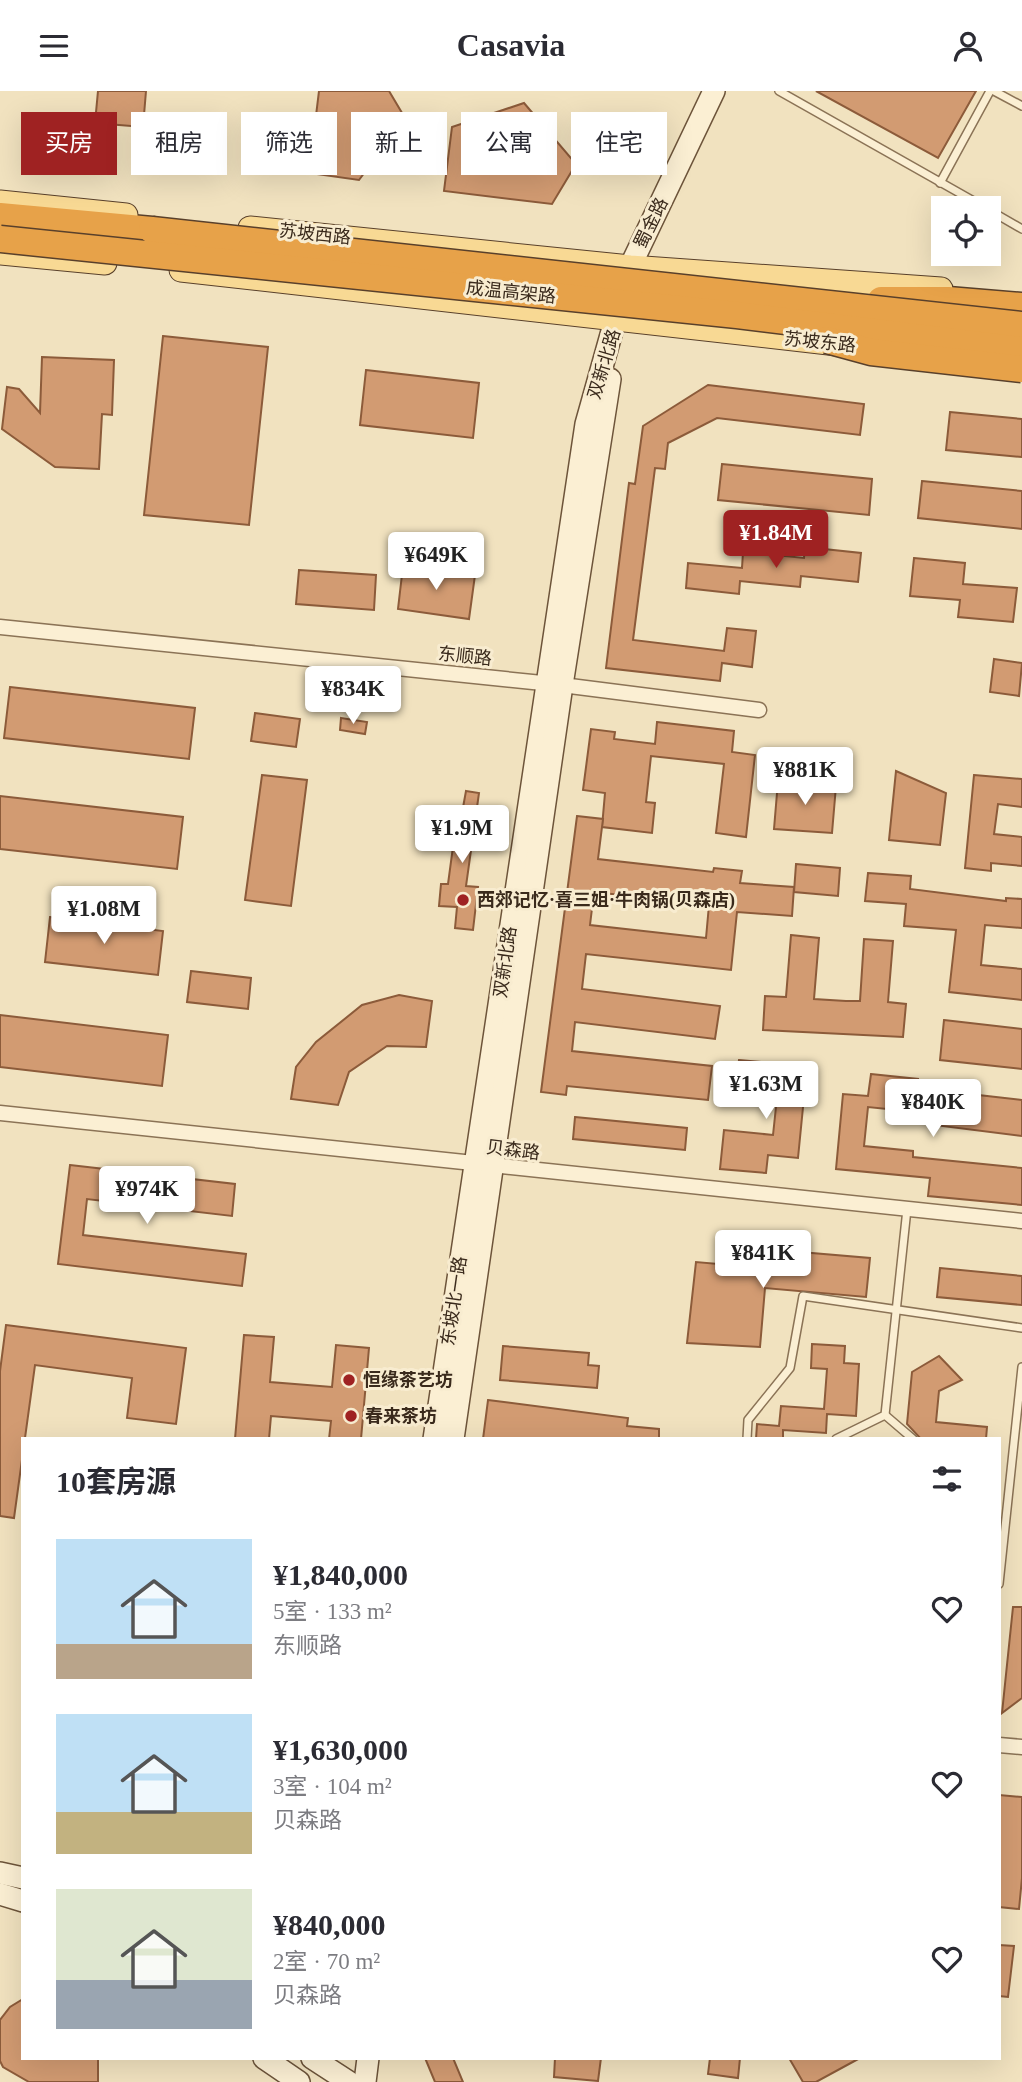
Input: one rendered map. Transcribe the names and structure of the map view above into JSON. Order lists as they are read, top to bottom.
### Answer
{
  "streets": {
    "highway": ["成温高架路"],
    "main road": ["苏坡西路", "苏坡东路"],
    "street": [
      "蜀金路",
      "双新北路",
      "东顺路",
      "贝森路",
      "东坡北一路"
    ]
  },
  "crossings": [
    ["蜀金路", "苏坡西路"],
    ["蜀金路", "苏坡东路"],
    ["蜀金路", "双新北路"],
    ["苏坡东路", "双新北路"],
    ["双新北路", "东顺路"],
    ["双新北路", "贝森路"],
    ["双新北路", "东坡北一路"],
    ["贝森路", "东坡北一路"]
  ],
  "places": ["西郊记忆·喜三姐·牛肉锅(贝森店)", "恒缘茶艺坊", "春来茶坊"],
  "page": {
    "header": "Casavia",
    "chip": [
      "买房",
      "租房",
      "筛选",
      "新上",
      "公寓",
      "住宅"
    ],
    "price": [
      "¥1.84M",
      "¥649K",
      "¥834K",
      "¥881K",
      "¥1.9M",
      "¥1.08M",
      "¥1.63M",
      "¥840K",
      "¥974K",
      "¥841K"
    ],
    "heading": "10套房源",
    "list": [
      {
        "name": "¥1,840,000",
        "note": "5室 · 133 m² · 东顺路"
      },
      {
        "name": "¥1,630,000",
        "note": "3室 · 104 m² · 贝森路"
      },
      {
        "name": "¥840,000",
        "note": "2室 · 70 m² · 贝森路"
      }
    ]
  }
}
